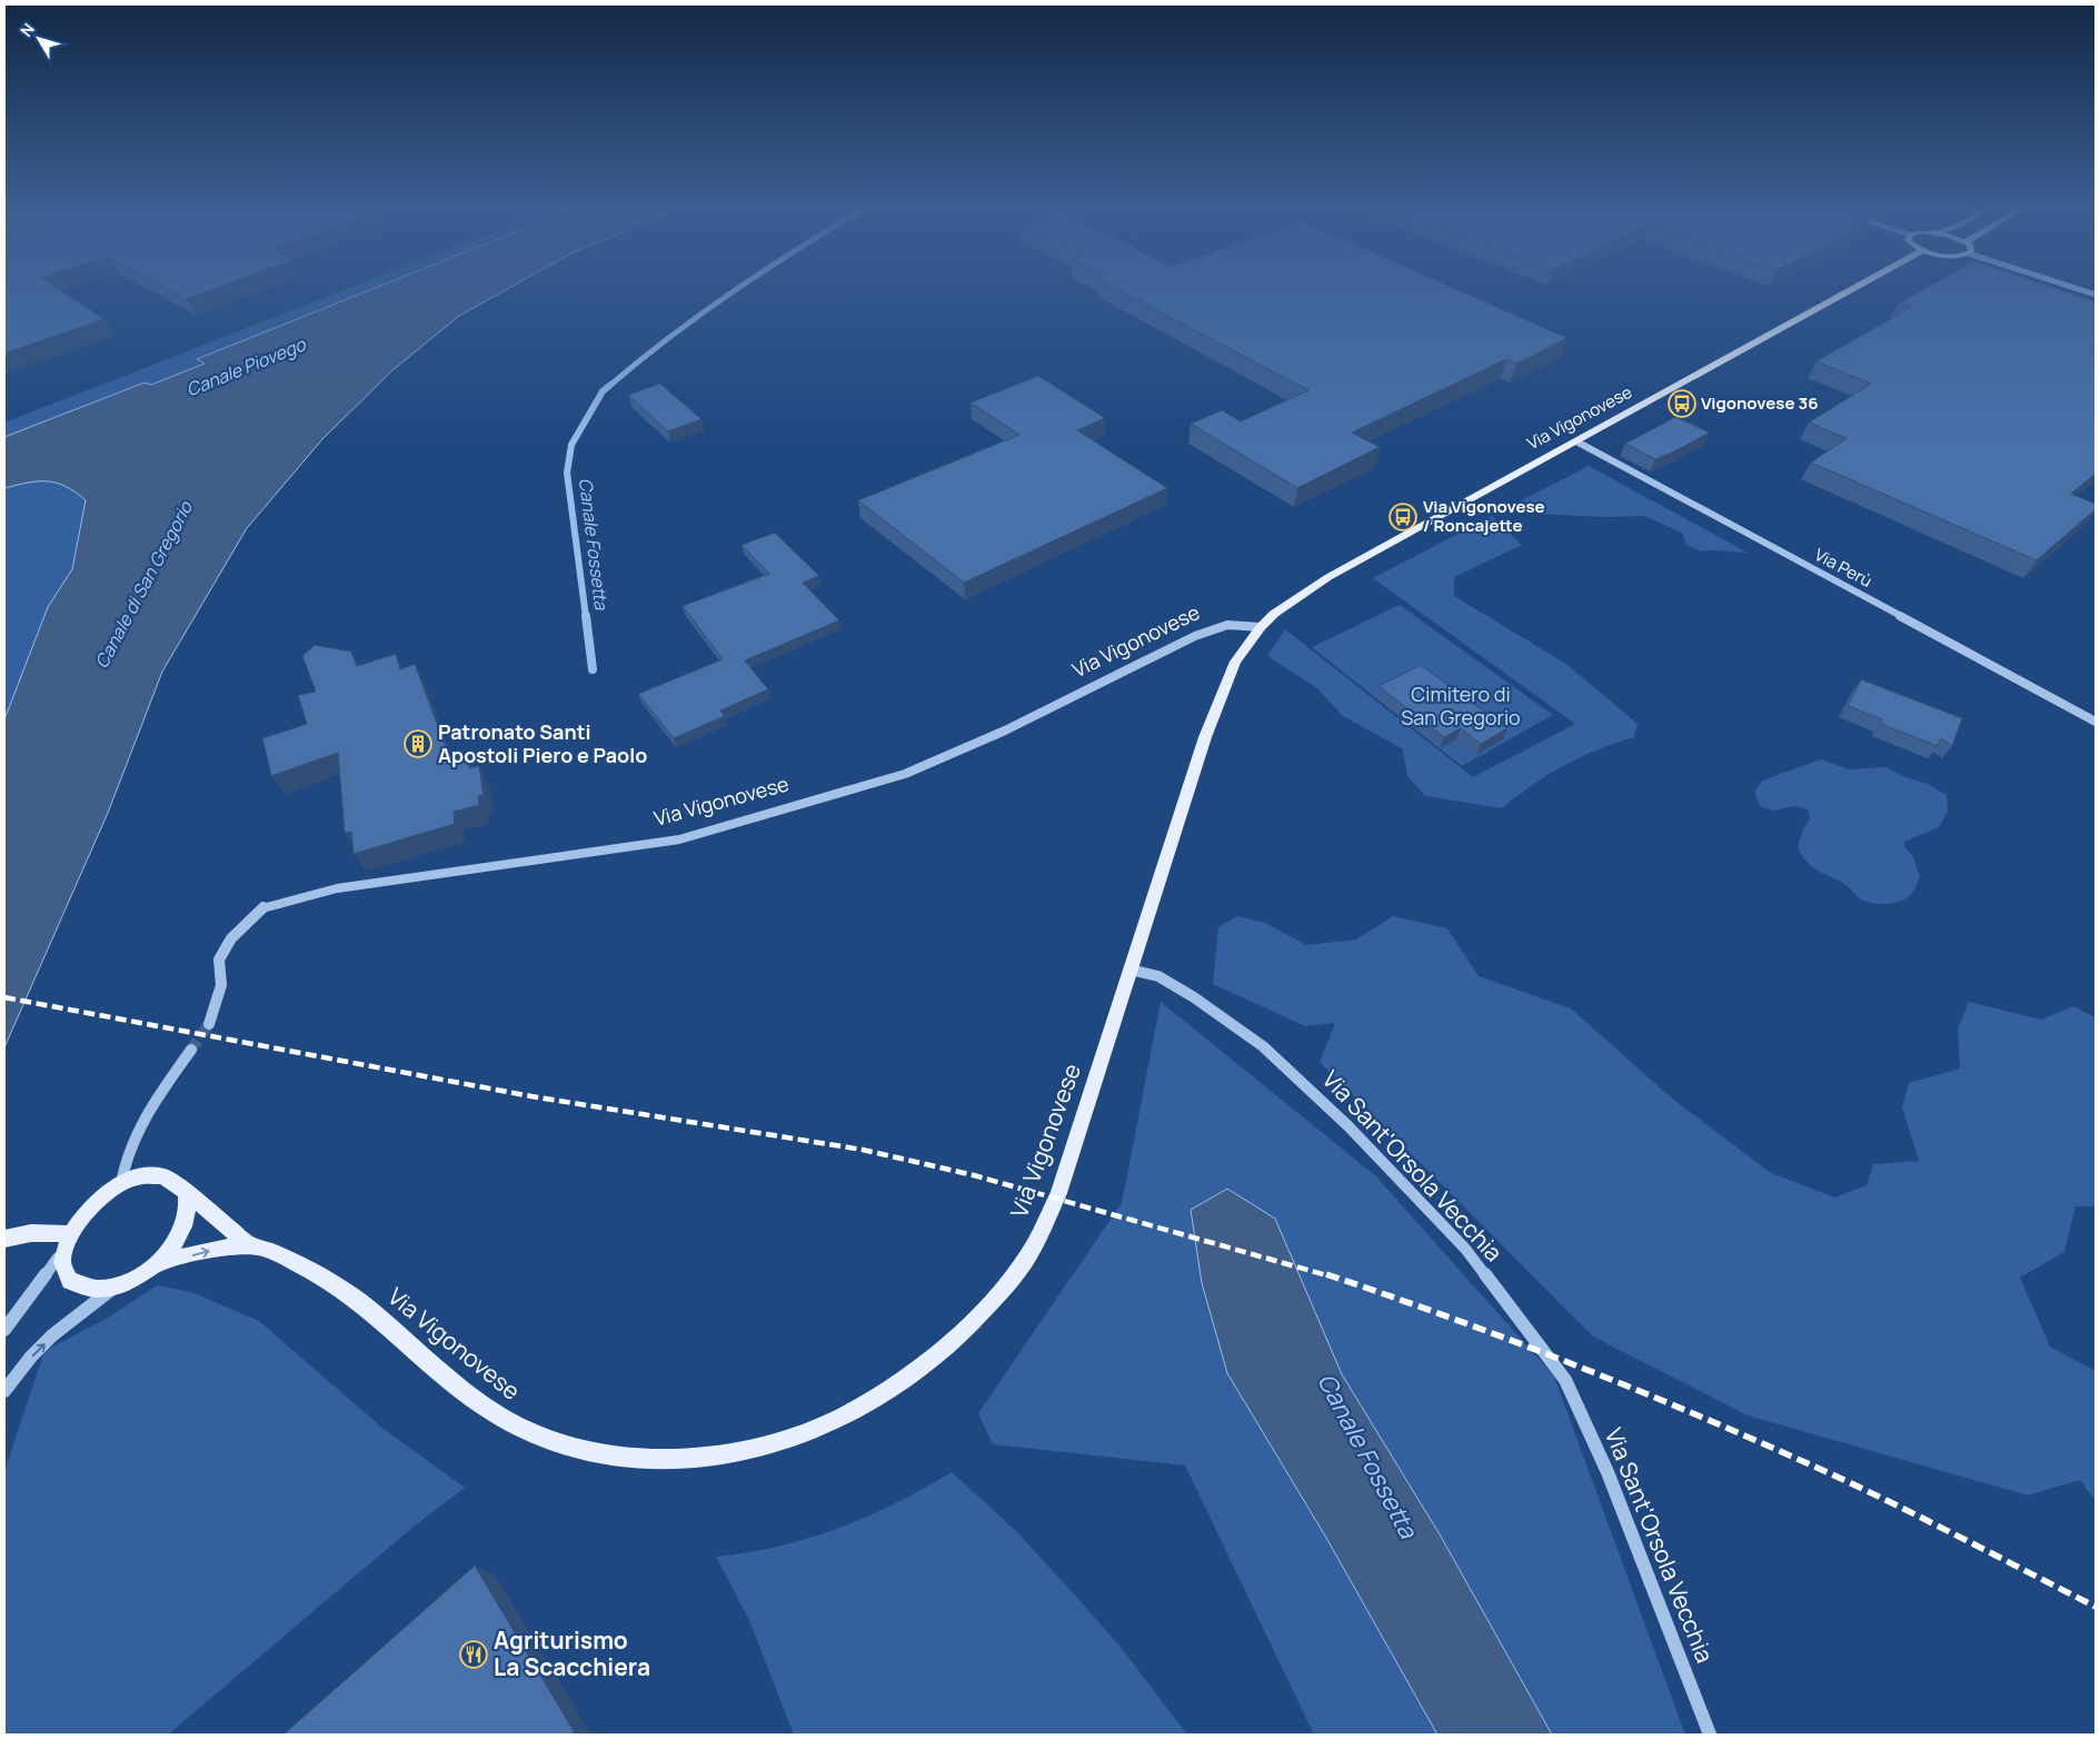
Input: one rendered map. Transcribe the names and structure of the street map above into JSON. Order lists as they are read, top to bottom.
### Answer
{
  "streets": {
    "main road": ["Via Vigonovese"],
    "street": ["Via Perù", "Via Sant'Orsola Vecchia"]
  },
  "crossings": [
    ["Via Vigonovese", "Via Perù"],
    ["Via Vigonovese", "Via Sant'Orsola Vecchia"]
  ],
  "water": ["Canale Piovego", "Canale Fossetta", "Canale di San Gregorio"],
  "parks": ["Cimitero di San Gregorio"],
  "places": {
    "bus stop": ["Vigonovese 36", "Via Vigonovese / Roncajette"],
    "building": ["Patronato Santi Apostoli Piero e Paolo"],
    "restaurant": ["Agriturismo La Scacchiera"]
  },
  "north": "top left"
}
